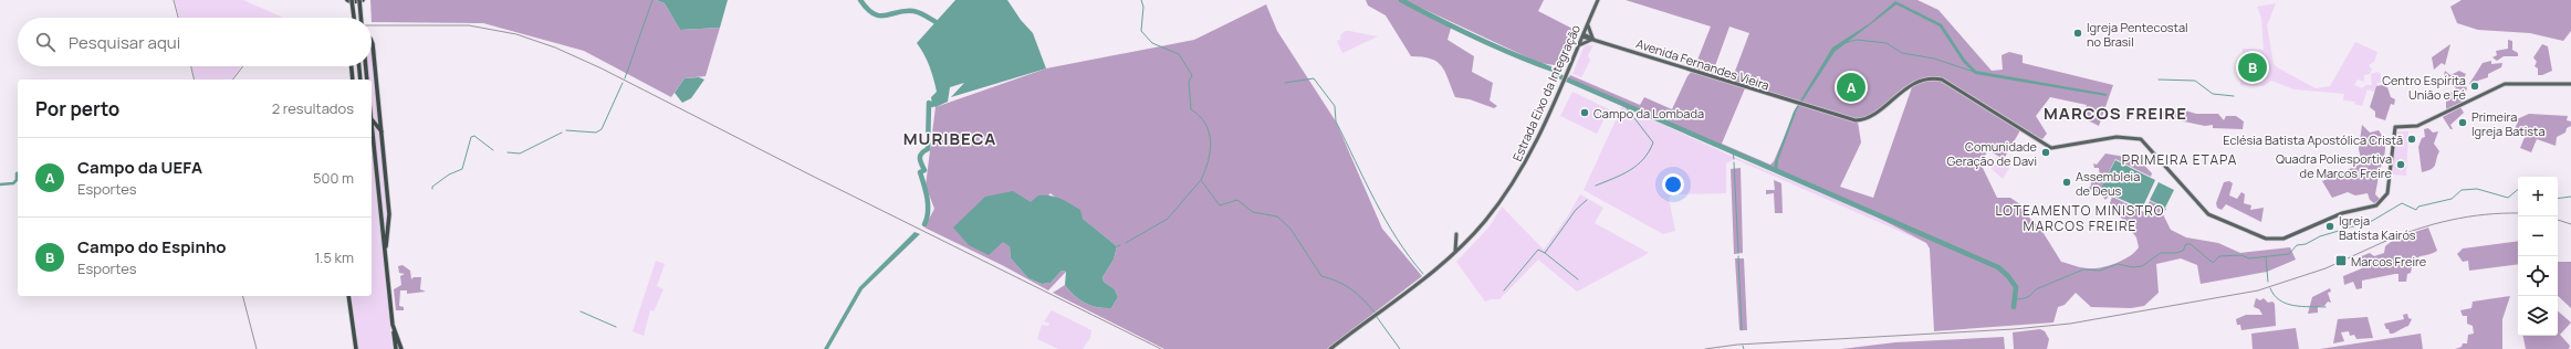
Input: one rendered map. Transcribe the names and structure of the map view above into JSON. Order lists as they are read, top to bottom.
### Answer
{
  "streets": {
    "main road": ["Avenida Fernandes Vieira", "Estrada Eixo da Integração"]
  },
  "crossings": [
    ["Avenida Fernandes Vieira", "Estrada Eixo da Integração"]
  ],
  "districts": [
    "MARCOS FREIRE",
    "MURIBECA",
    "PRIMEIRA ETAPA",
    "LOTEAMENTO MINISTRO MARCOS FREIRE"
  ],
  "places": {
    "other": [
      "Igreja Pentecostal no Brasil",
      "Centro Espírita União e Fé",
      "Campo da Lombada",
      "Primeira Igreja Batista",
      "Eclésia Batista Apostólica Cristã",
      "Comunidade Geração de Davi",
      "Quadra Poliesportiva de Marcos Freire",
      "Assembleia de Deus",
      "Igreja Batista Kairós"
    ],
    "transit": ["Marcos Freire"]
  },
  "page": {
    "search": "Pesquisar aqui",
    "pins": ["B", "A"],
    "heading": ["Por perto", "2 resultados"],
    "list": [
      {
        "mark": "A",
        "name": "Campo da UEFA",
        "note": "Esportes",
        "value": "500 m"
      },
      {
        "mark": "B",
        "name": "Campo do Espinho",
        "note": "Esportes",
        "value": "1.5 km"
      }
    ],
    "map_buttons": ["+", "−"]
  }
}
